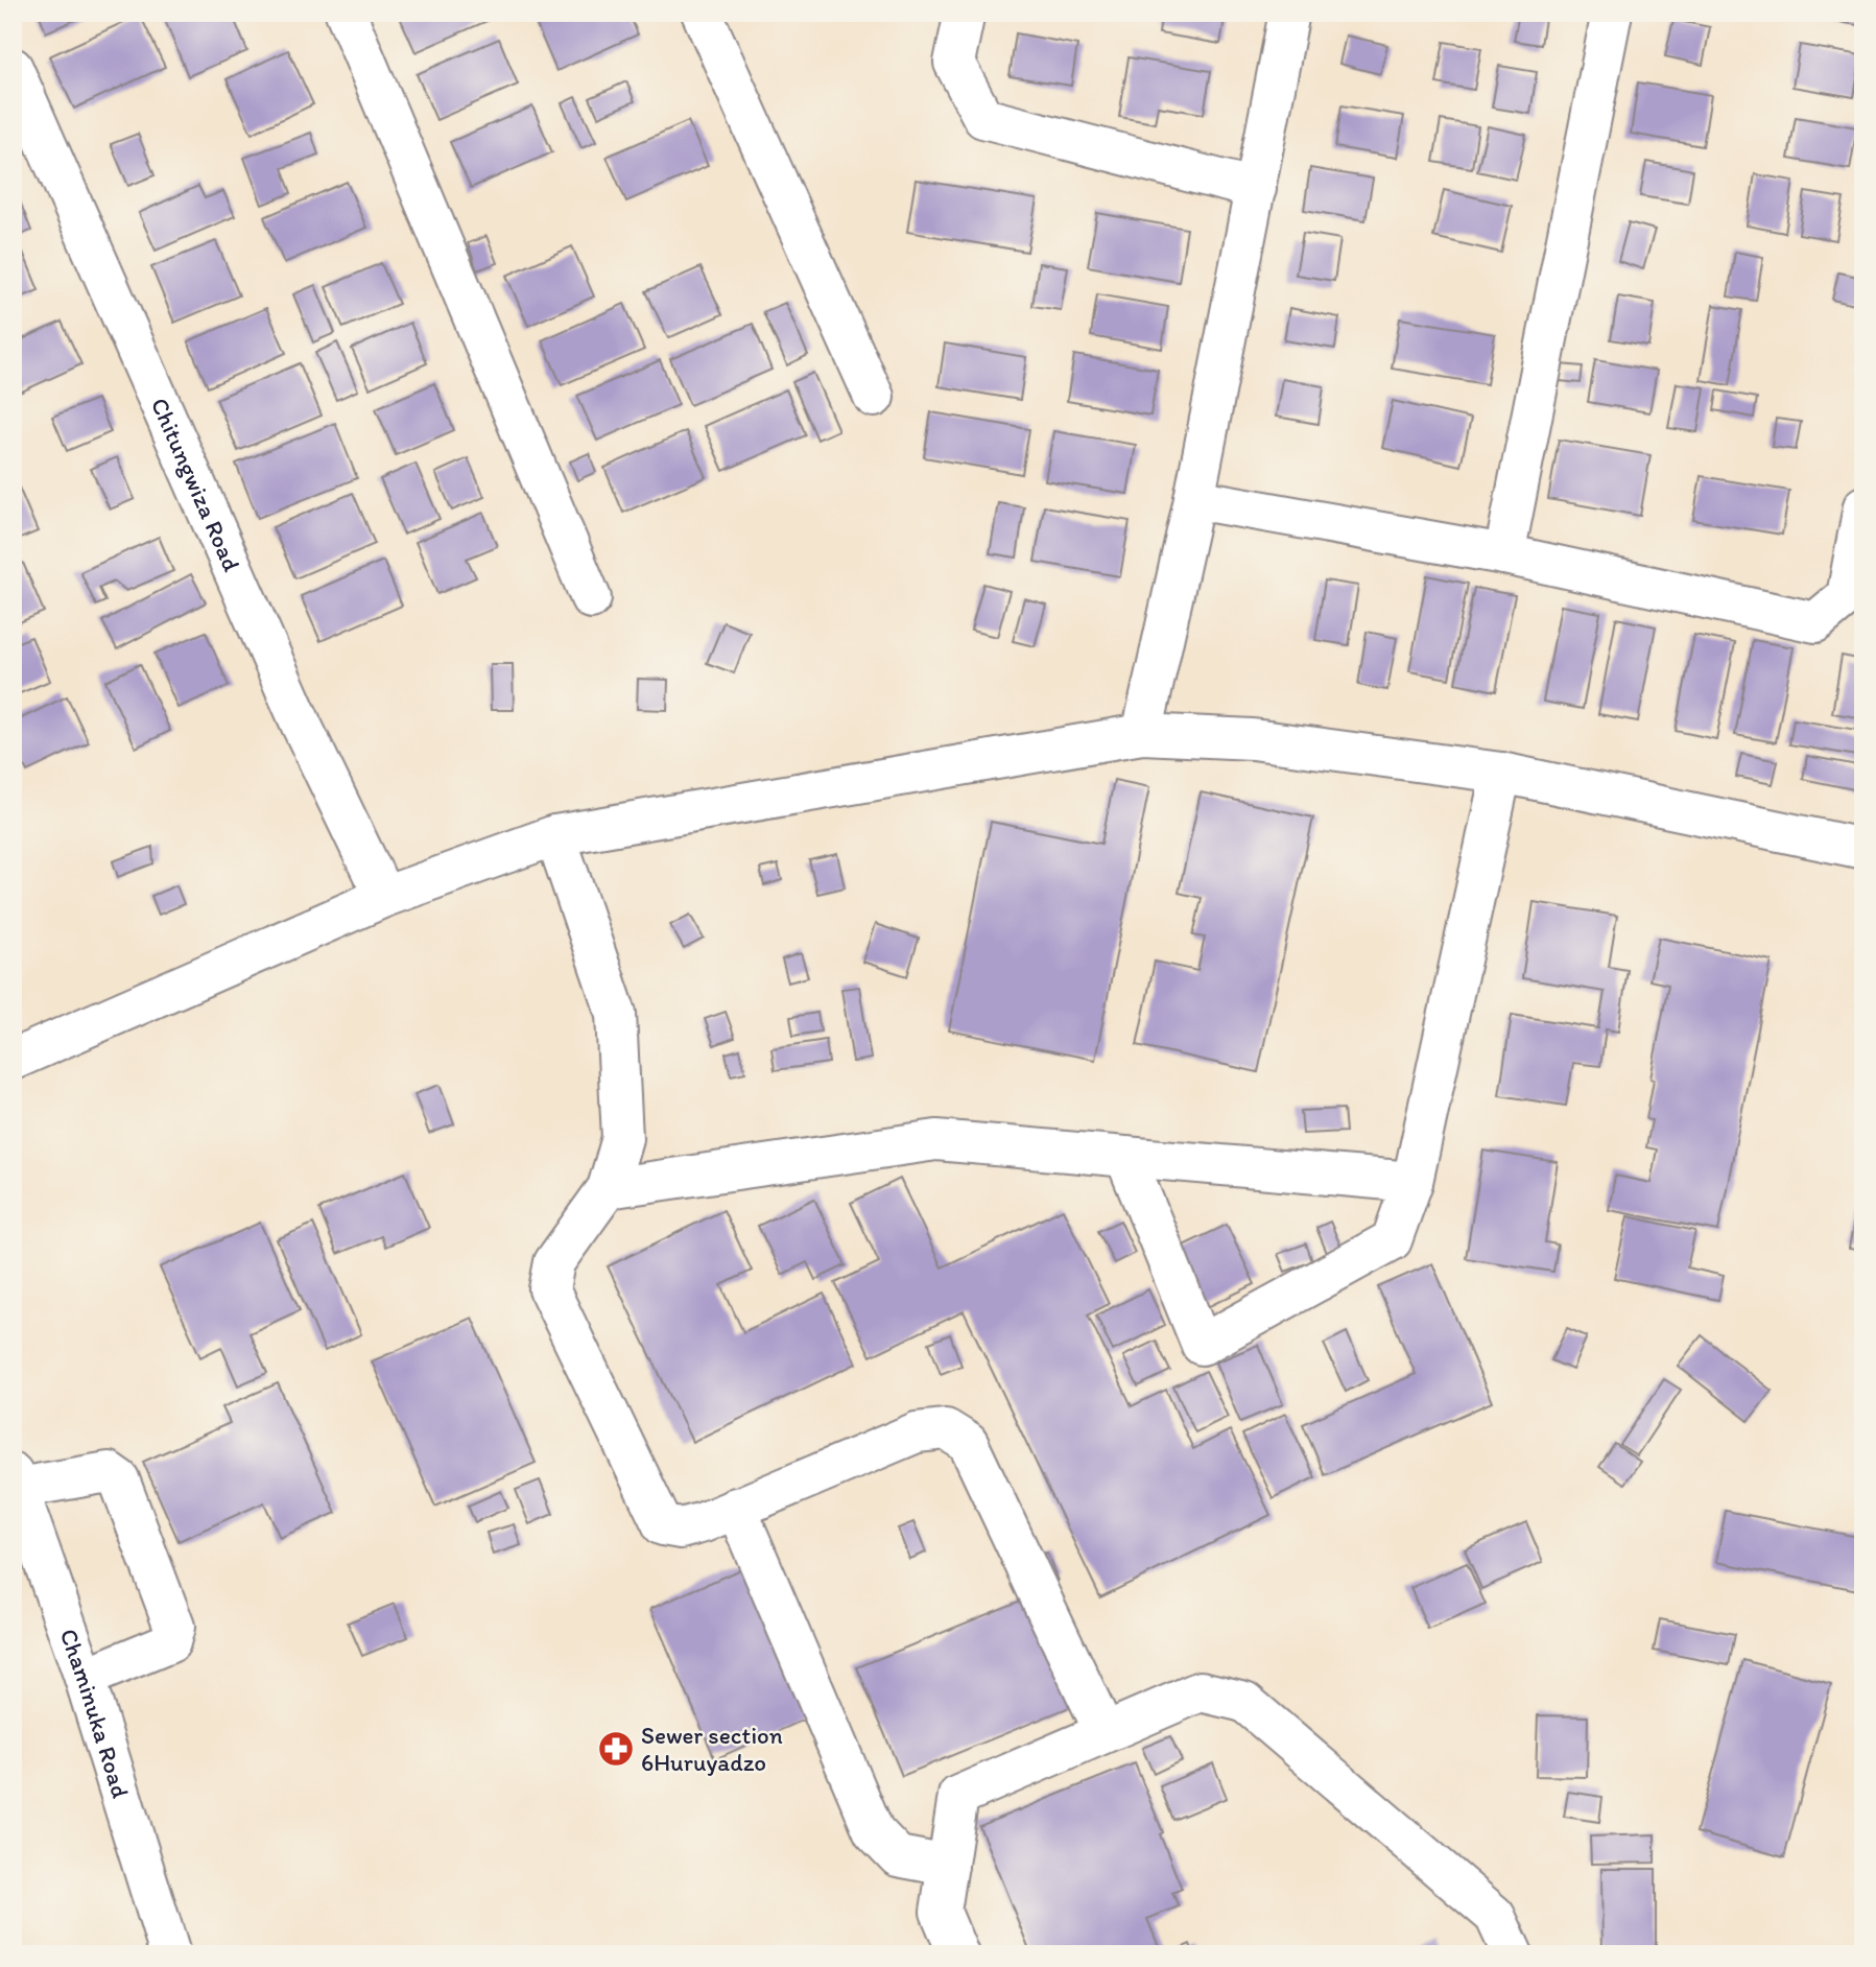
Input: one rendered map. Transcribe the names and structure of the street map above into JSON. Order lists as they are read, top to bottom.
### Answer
{
  "streets": {
    "street": ["Chitungwiza Road", "Chaminuka Road"]
  },
  "places": {
    "pharmacy": ["Sewer section 6Huruyadzo"]
  }
}
